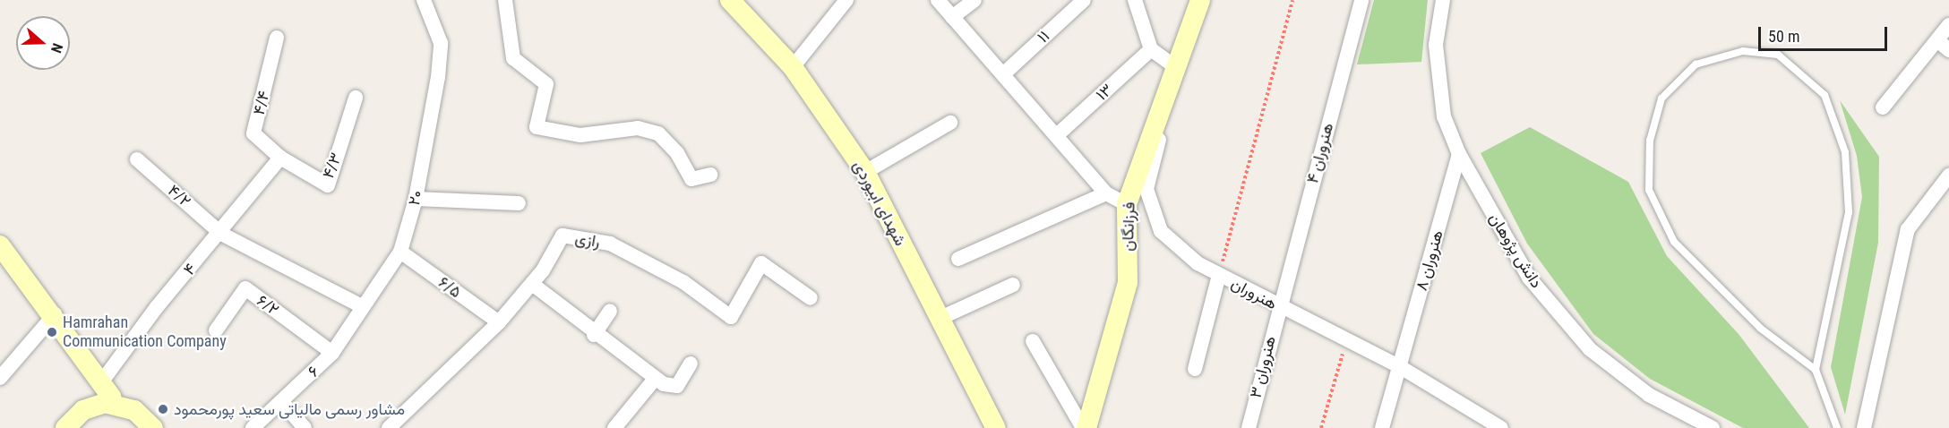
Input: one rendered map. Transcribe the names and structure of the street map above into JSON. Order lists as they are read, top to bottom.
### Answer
{
  "streets": {
    "street": [
      "۱۱",
      "۱۳",
      "۴/۴",
      "هنروران ۴",
      "۴/۳",
      "۴/۲",
      "۲۰",
      "شهدای ابیوردی",
      "فرزانگان",
      "رازی",
      "دانش پژوهان",
      "هنروران ۸",
      "۴",
      "۶/۵",
      "هنروران",
      "۶/۲",
      "هنروران ۳",
      "۶"
    ]
  },
  "crossings": [
    ["۴/۴", "۴/۳"],
    ["۴/۴", "۴"],
    ["هنروران ۴", "هنروران"],
    ["هنروران ۴", "هنروران ۳"],
    ["۴/۳", "۴"],
    ["۴/۲", "۲۰"],
    ["۴/۲", "۴"],
    ["۴/۲", "۶"],
    ["۲۰", "۶/۵"],
    ["۲۰", "۶"],
    ["فرزانگان", "هنروران"],
    ["رازی", "۶/۵"],
    ["دانش پژوهان", "هنروران ۸"],
    ["هنروران ۸", "هنروران"],
    ["هنروران", "هنروران ۳"],
    ["۶/۲", "۶"]
  ],
  "places": ["Hamrahan Communication Company", "مشاور رسمی مالیاتی سعید پورمحمود"],
  "scale_bar": "50 m",
  "north": "right"
}
